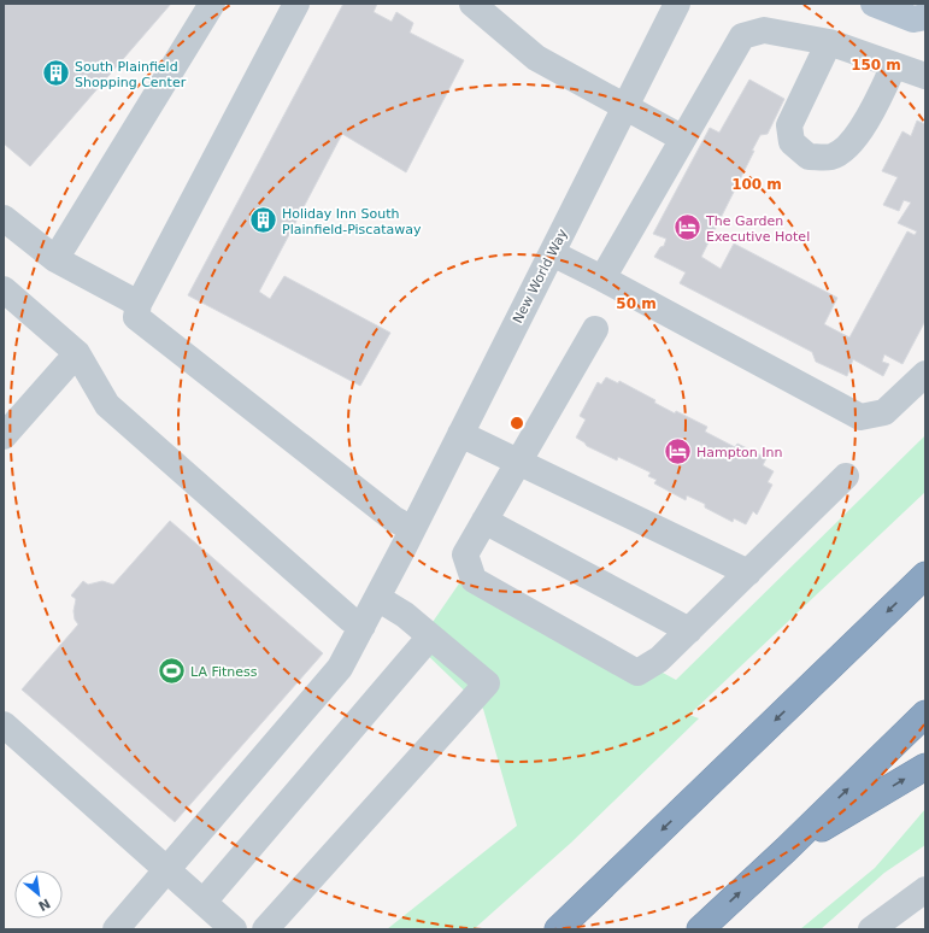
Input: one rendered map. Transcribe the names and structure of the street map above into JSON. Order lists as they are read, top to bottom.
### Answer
{
  "streets": {
    "street": ["New World Way"]
  },
  "places": {
    "building": ["South Plainfield Shopping Center", "Holiday Inn South Plainfield-Piscataway"],
    "hotel": ["The Garden Executive Hotel", "Hampton Inn"],
    "sports": ["LA Fitness"]
  },
  "north": "bottom right",
  "rings": ["150 m", "100 m", "50 m"]
}
